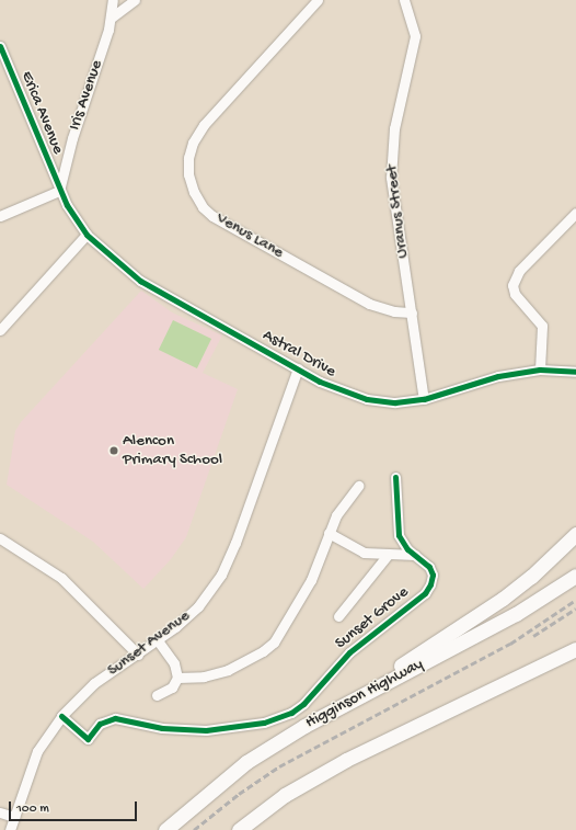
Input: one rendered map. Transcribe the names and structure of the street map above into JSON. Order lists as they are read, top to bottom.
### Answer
{
  "streets": {
    "highway": ["Higginson Highway"],
    "street": [
      "Iris Avenue",
      "Erica Avenue",
      "Uranus Street",
      "Venus Lane",
      "Astral Drive",
      "Sunset Grove",
      "Sunset Avenue"
    ]
  },
  "crossings": [
    ["Iris Avenue", "Erica Avenue"],
    ["Iris Avenue", "Astral Drive"],
    ["Erica Avenue", "Astral Drive"],
    ["Uranus Street", "Venus Lane"],
    ["Uranus Street", "Astral Drive"],
    ["Astral Drive", "Sunset Avenue"],
    ["Sunset Grove", "Sunset Avenue"]
  ],
  "places": ["Alencon Primary School"],
  "scale_bar": "100 m"
}
